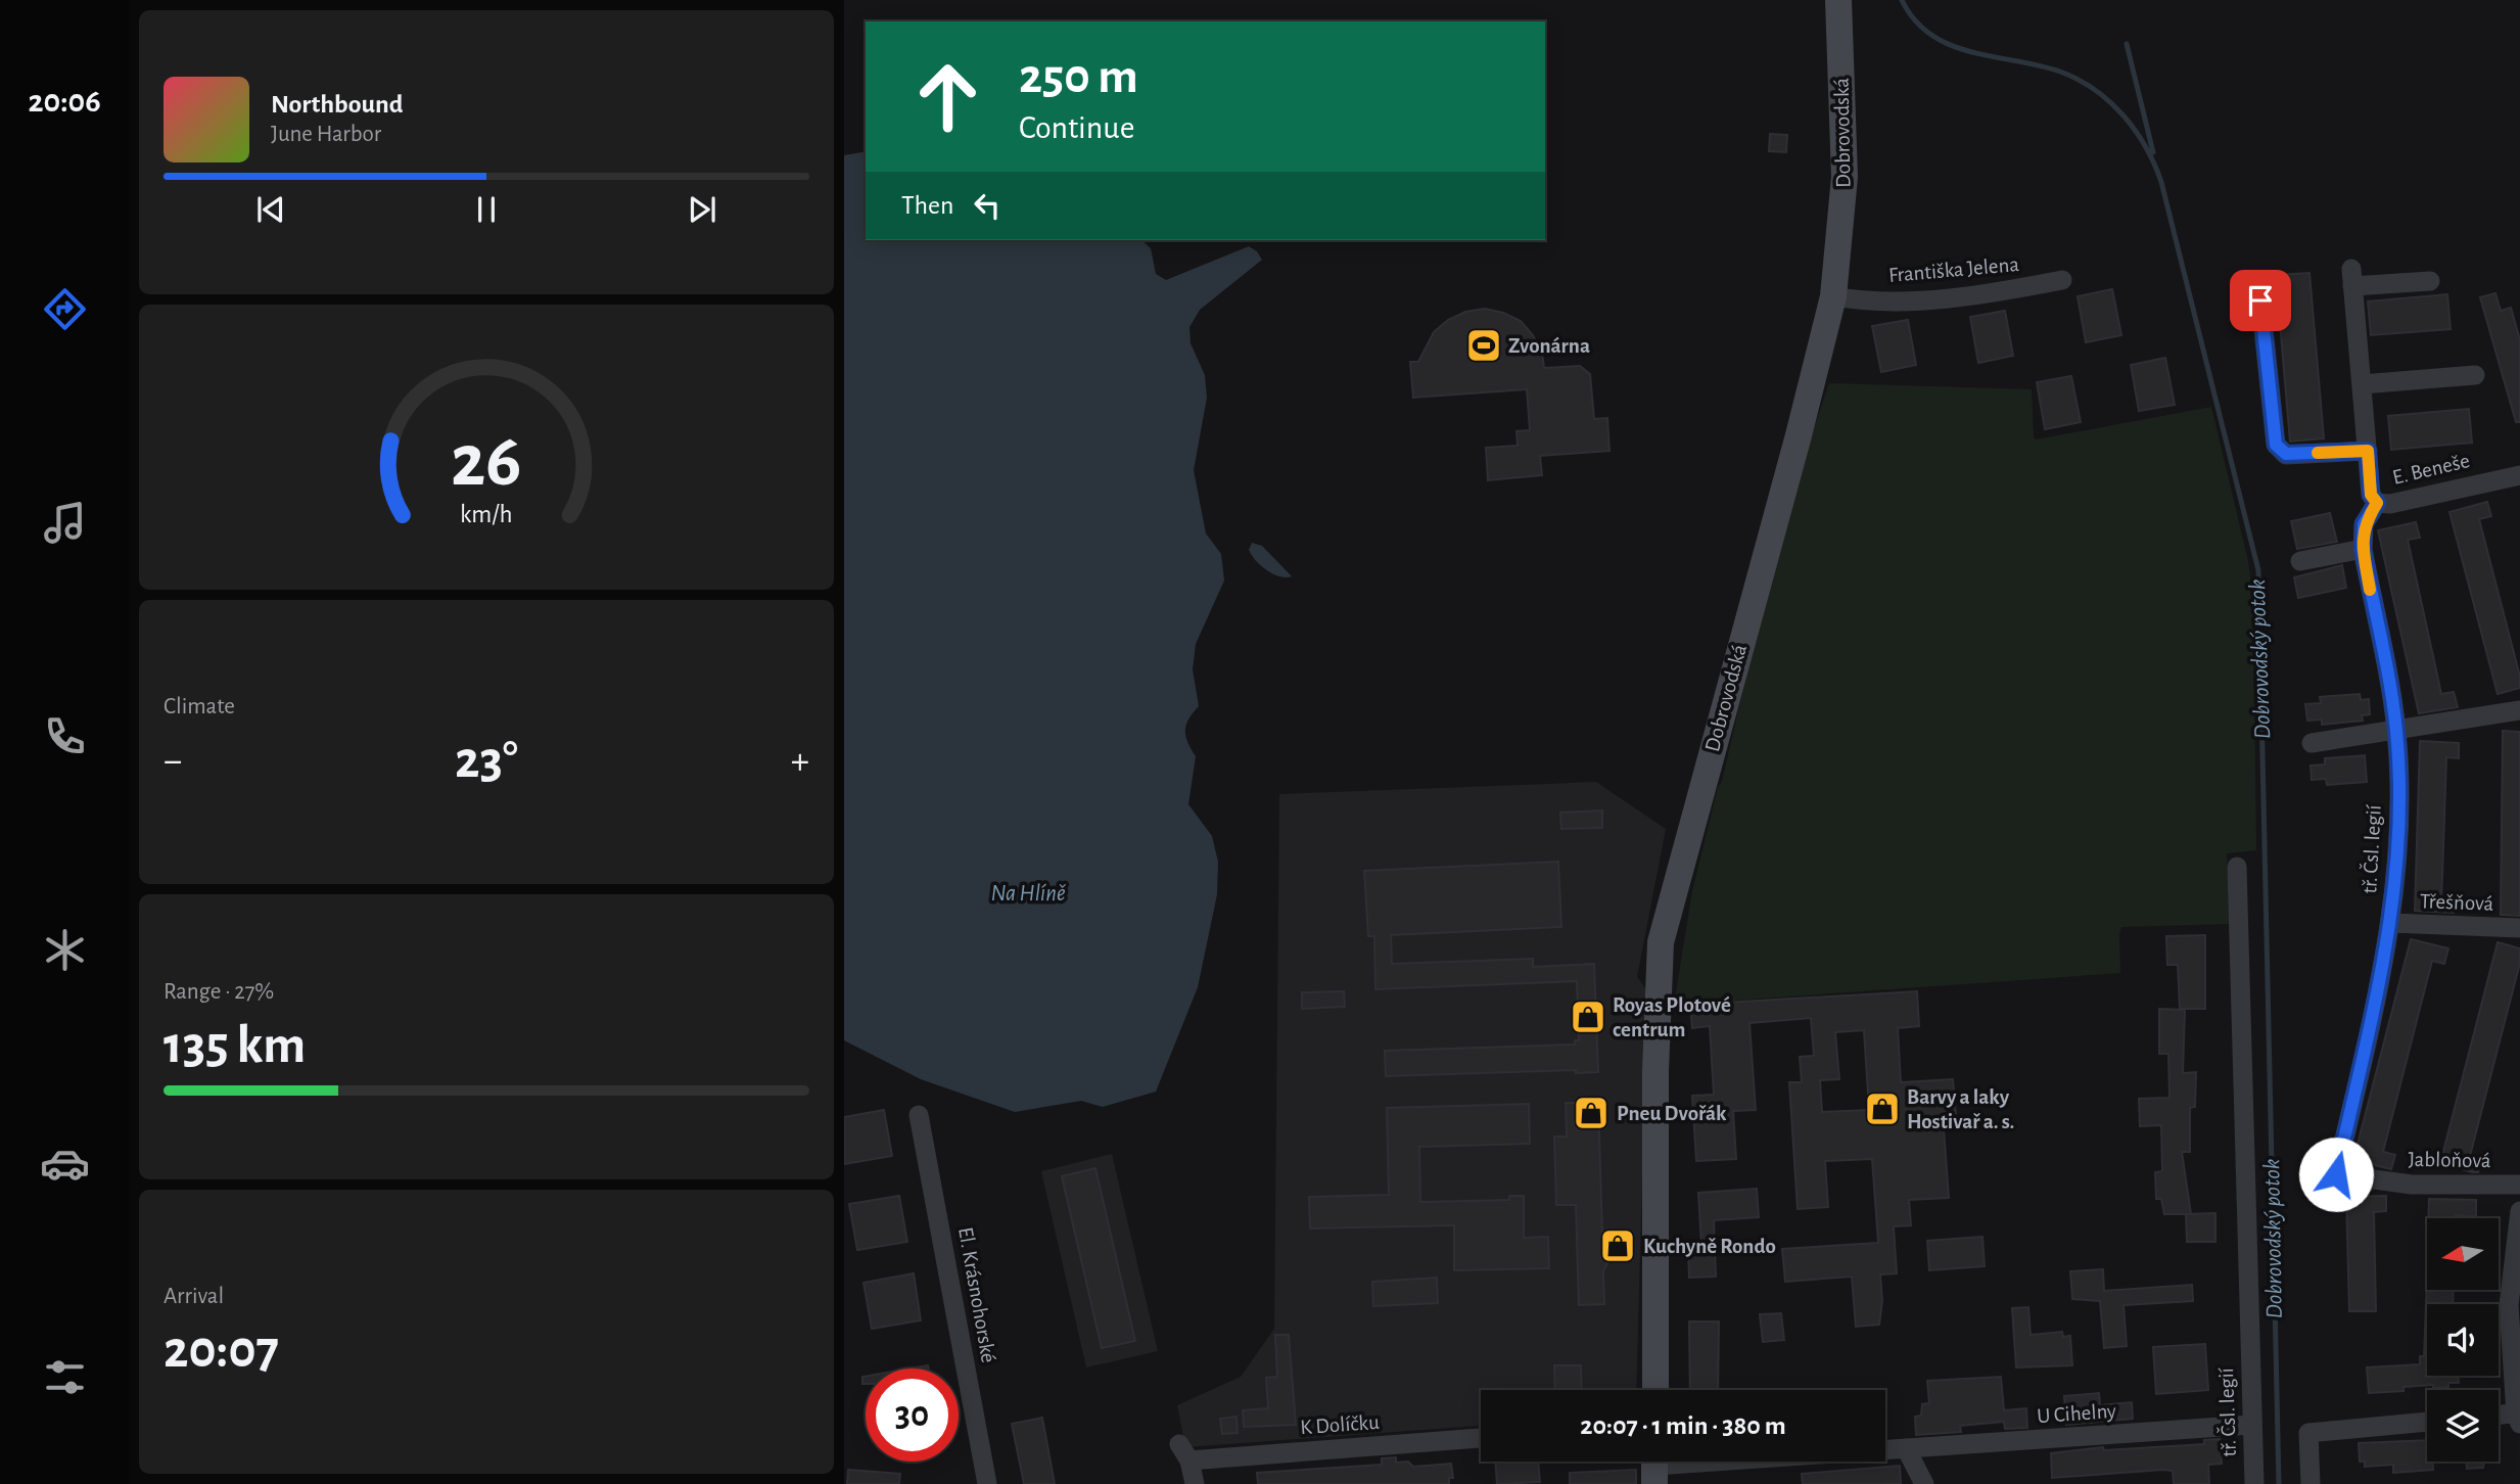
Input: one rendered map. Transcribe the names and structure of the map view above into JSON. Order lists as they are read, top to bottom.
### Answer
{
  "streets": {
    "street": [
      "Dobrovodská",
      "Františka Jelena",
      "E. Beneše",
      "tř. Čsl. legií",
      "Třešňová",
      "Jabloňová",
      "El. Krásnohorské",
      "U Cihelny",
      "K Dolíčku"
    ]
  },
  "crossings": [
    ["Dobrovodská", "Františka Jelena"],
    ["E. Beneše", "tř. Čsl. legií"],
    ["tř. Čsl. legií", "Třešňová"],
    ["tř. Čsl. legií", "Jabloňová"],
    ["tř. Čsl. legií", "U Cihelny"]
  ],
  "water": ["Dobrovodský potok", "Na Hlíně"],
  "places": {
    "sports": ["Zvonárna"],
    "shop": [
      "Royas Plotové centrum",
      "Barvy a laky Hostivař a. s.",
      "Pneu Dvořák",
      "Kuchyně Rondo"
    ]
  },
  "north": "left",
  "page": {
    "tabs": "20:06",
    "turn": ["250 m", "Continue"],
    "song": ["Northbound", "June Harbor"],
    "then": "Then",
    "tile": [
      "Climate",
      ["Range · 27%", "135 km"],
      ["Arrival", "20:07"]
    ],
    "heat": ["−", "23°", "+"],
    "limit": "30",
    "trip": "20:07 · 1 min · 380 m",
    "gauge": ["26", "km/h"]
  }
}
